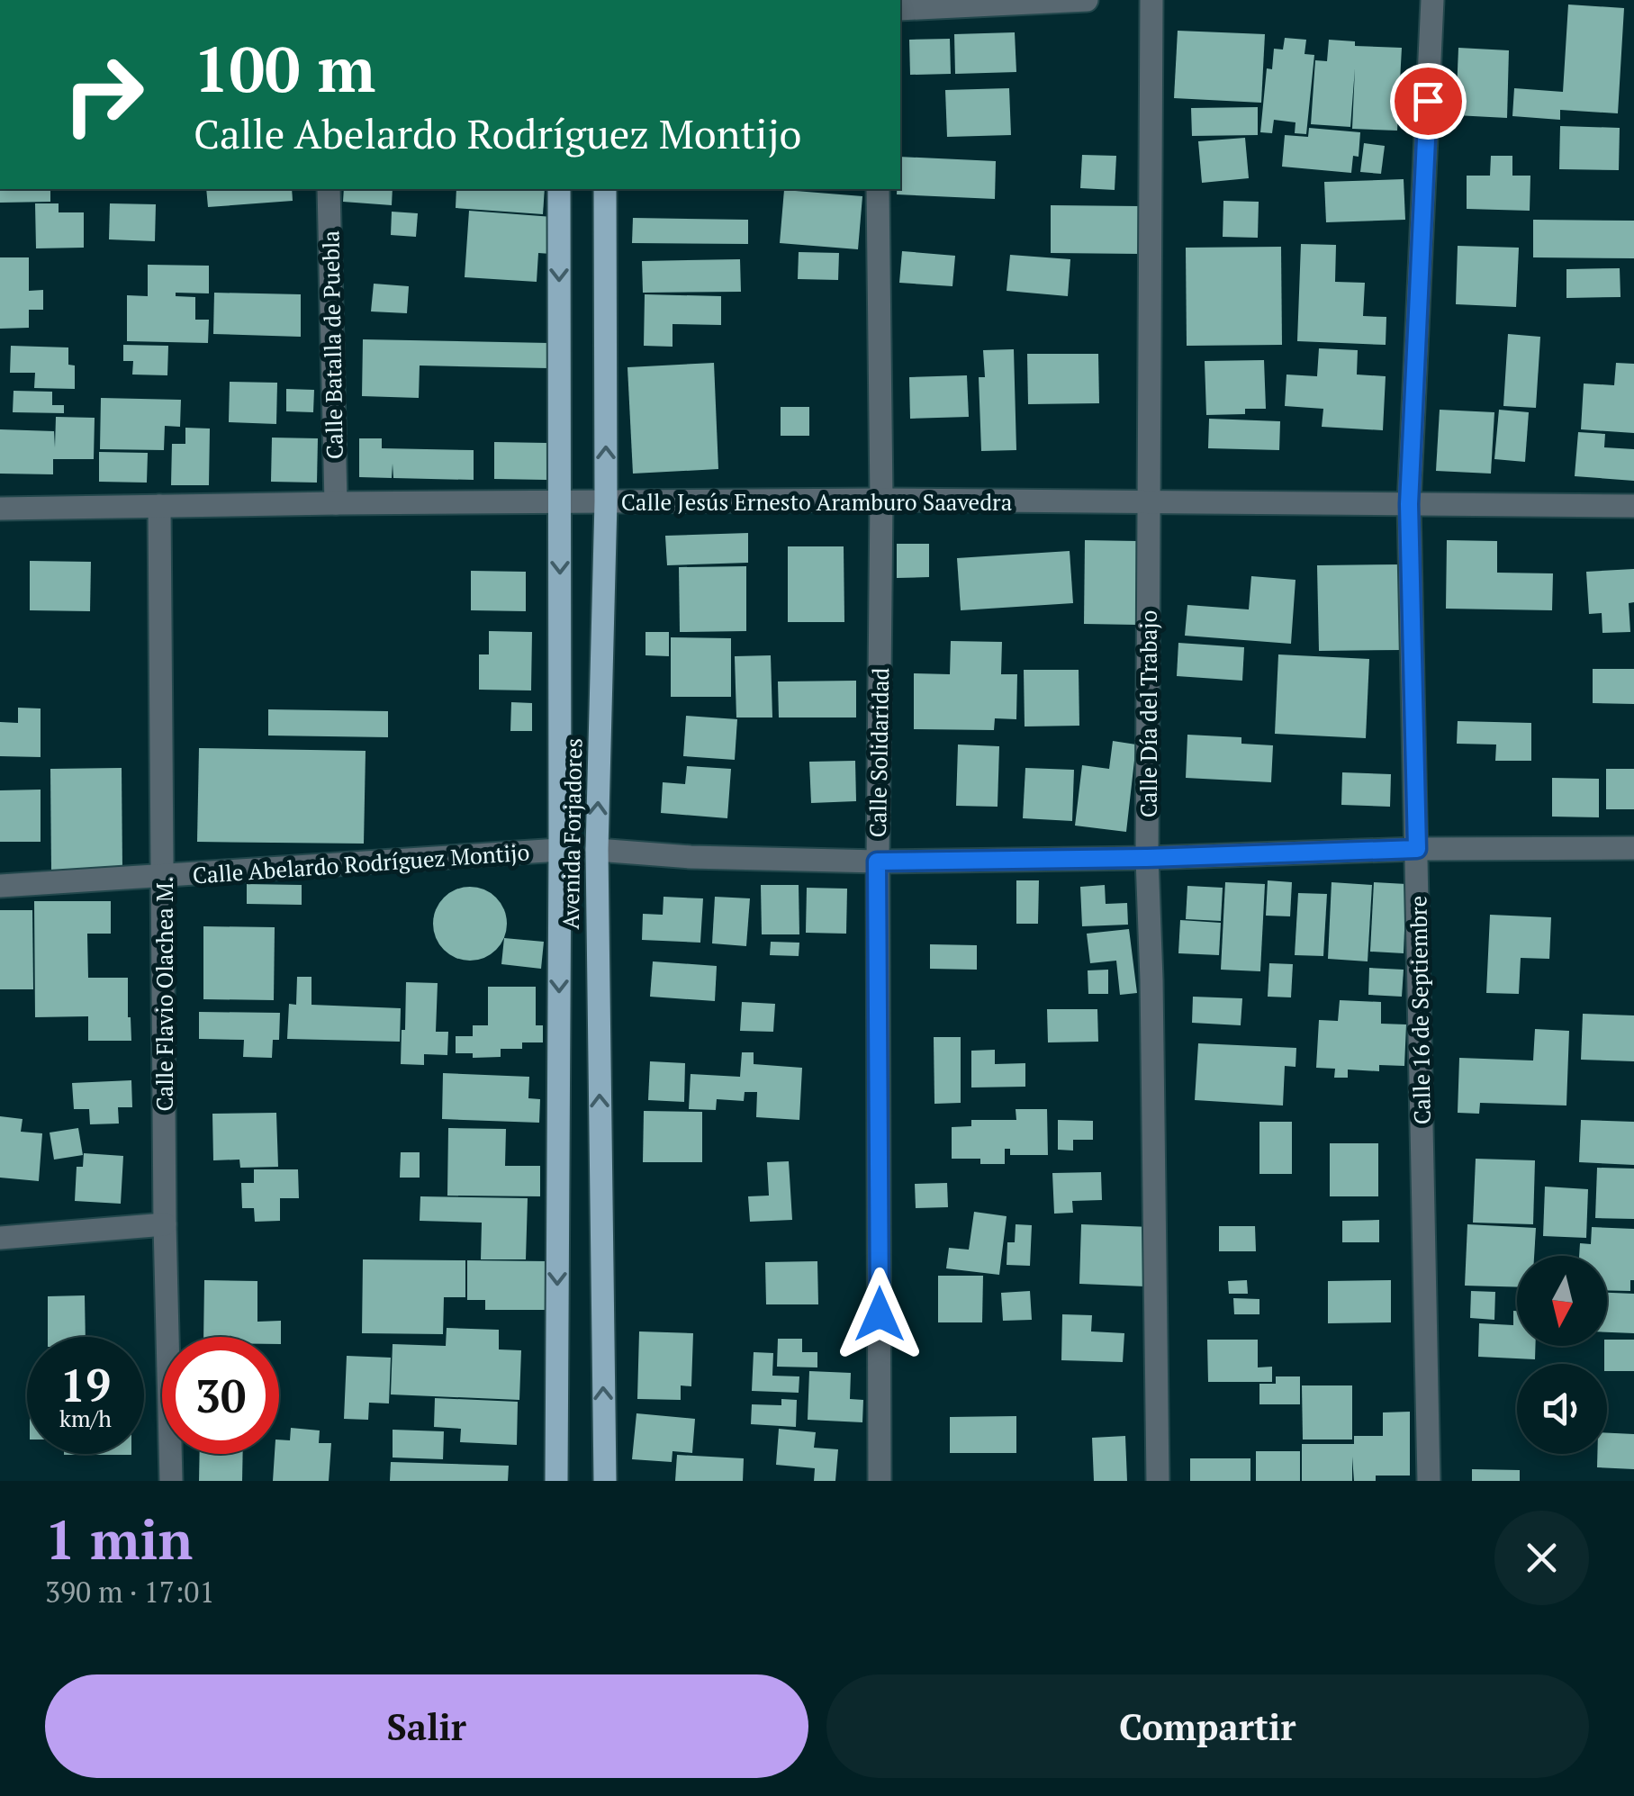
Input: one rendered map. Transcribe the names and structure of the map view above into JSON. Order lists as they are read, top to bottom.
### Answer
{
  "streets": {
    "main road": ["Avenida Forjadores"],
    "street": [
      "Calle Batalla de Puebla",
      "Calle Jesús Ernesto Aramburo Saavedra",
      "Calle Día del Trabajo",
      "Calle Solidaridad",
      "Calle Abelardo Rodríguez Montijo",
      "Calle Flavio Olachea M.",
      "Calle 16 de Septiembre"
    ]
  },
  "crossings": [
    ["Calle Batalla de Puebla", "Calle Jesús Ernesto Aramburo Saavedra"],
    ["Calle Jesús Ernesto Aramburo Saavedra", "Calle Día del Trabajo"],
    ["Calle Jesús Ernesto Aramburo Saavedra", "Calle Solidaridad"],
    ["Calle Jesús Ernesto Aramburo Saavedra", "Avenida Forjadores"],
    ["Calle Jesús Ernesto Aramburo Saavedra", "Calle Flavio Olachea M."],
    ["Calle Jesús Ernesto Aramburo Saavedra", "Calle 16 de Septiembre"],
    ["Avenida Forjadores", "Calle Abelardo Rodríguez Montijo"],
    ["Calle Abelardo Rodríguez Montijo", "Calle Flavio Olachea M."]
  ],
  "north": "bottom",
  "page": {
    "turn": ["100 m", "Calle Abelardo Rodríguez Montijo"],
    "speed": "19 km/h",
    "limit": "30",
    "heading": ["1 min", "390 m · 17:01"],
    "buttons": ["Salir", "Compartir"]
  }
}
